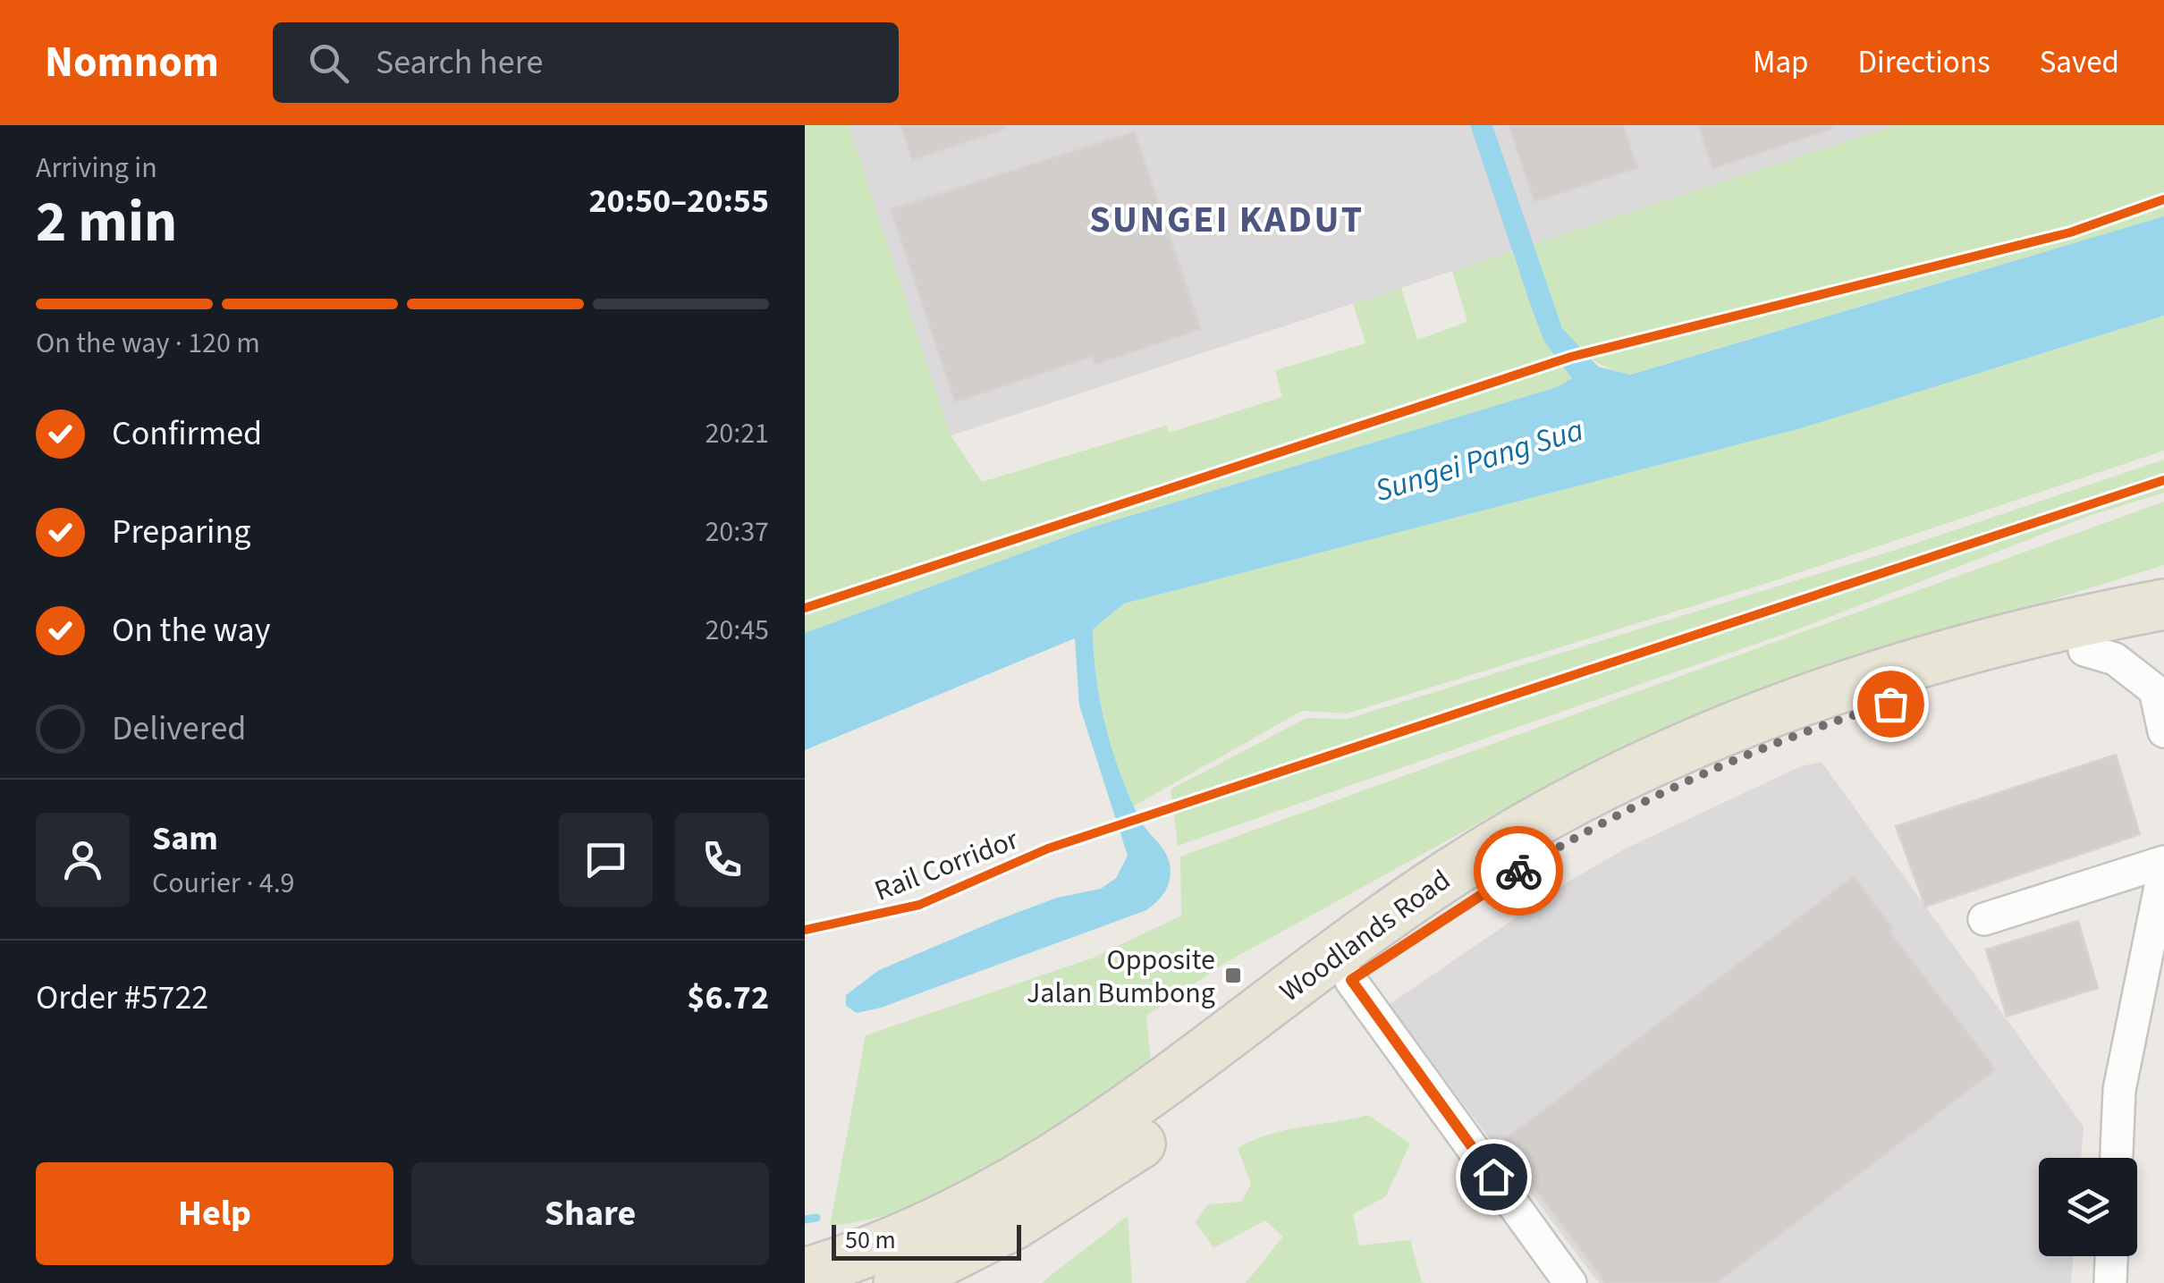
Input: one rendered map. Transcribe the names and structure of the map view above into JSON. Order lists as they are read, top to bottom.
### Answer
{
  "streets": {
    "main road": ["Woodlands Road"],
    "cycle path": ["Rail Corridor"]
  },
  "districts": ["SUNGEI KADUT"],
  "water": ["Sungei Pang Sua"],
  "places": {
    "transit": ["Opposite Jalan Bumbong"]
  },
  "scale_bar": "50 m",
  "page": {
    "header": "Nomnom",
    "search": "Search here",
    "nav": ["Map", "Directions", "Saved"],
    "heading": ["2 min", "Arriving in", "20:50–20:55"],
    "panel": [
      "Sam",
      "Courier · 4.9",
      "Order #5722",
      "$6.72"
    ],
    "bar": "On the way · 120 m",
    "list": [
      ["Confirmed", "20:21"],
      ["Preparing", "20:37"],
      ["On the way", "20:45"],
      "Delivered"
    ],
    "buttons": ["Help", "Share"],
    "scale": "50 m"
  }
}
